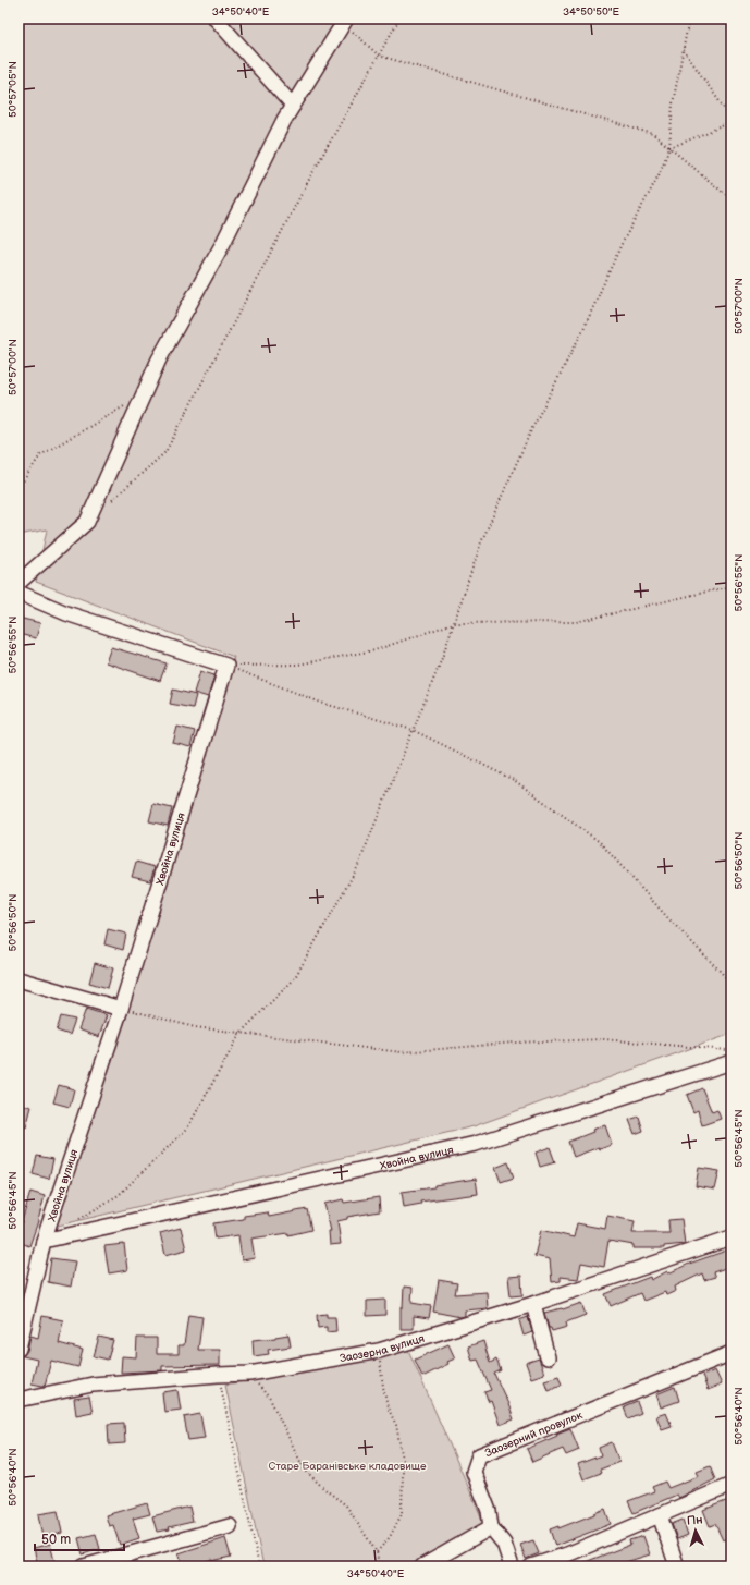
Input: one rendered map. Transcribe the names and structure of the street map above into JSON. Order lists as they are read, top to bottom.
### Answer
{
  "streets": {
    "street": ["Хвойна вулиця", "Заозерна вулиця", "Заозерний провулок"]
  },
  "parks": ["Старе Баранівське кладовище"],
  "scale_bar": "50 m",
  "north": "top",
  "coordinates": [
    "34°50'40\"E",
    "34°50'50\"E",
    "50°57'05\"N",
    "50°57'00\"N",
    "50°56'55\"N",
    "50°56'50\"N",
    "50°56'45\"N",
    "50°56'40\"N"
  ]
}
